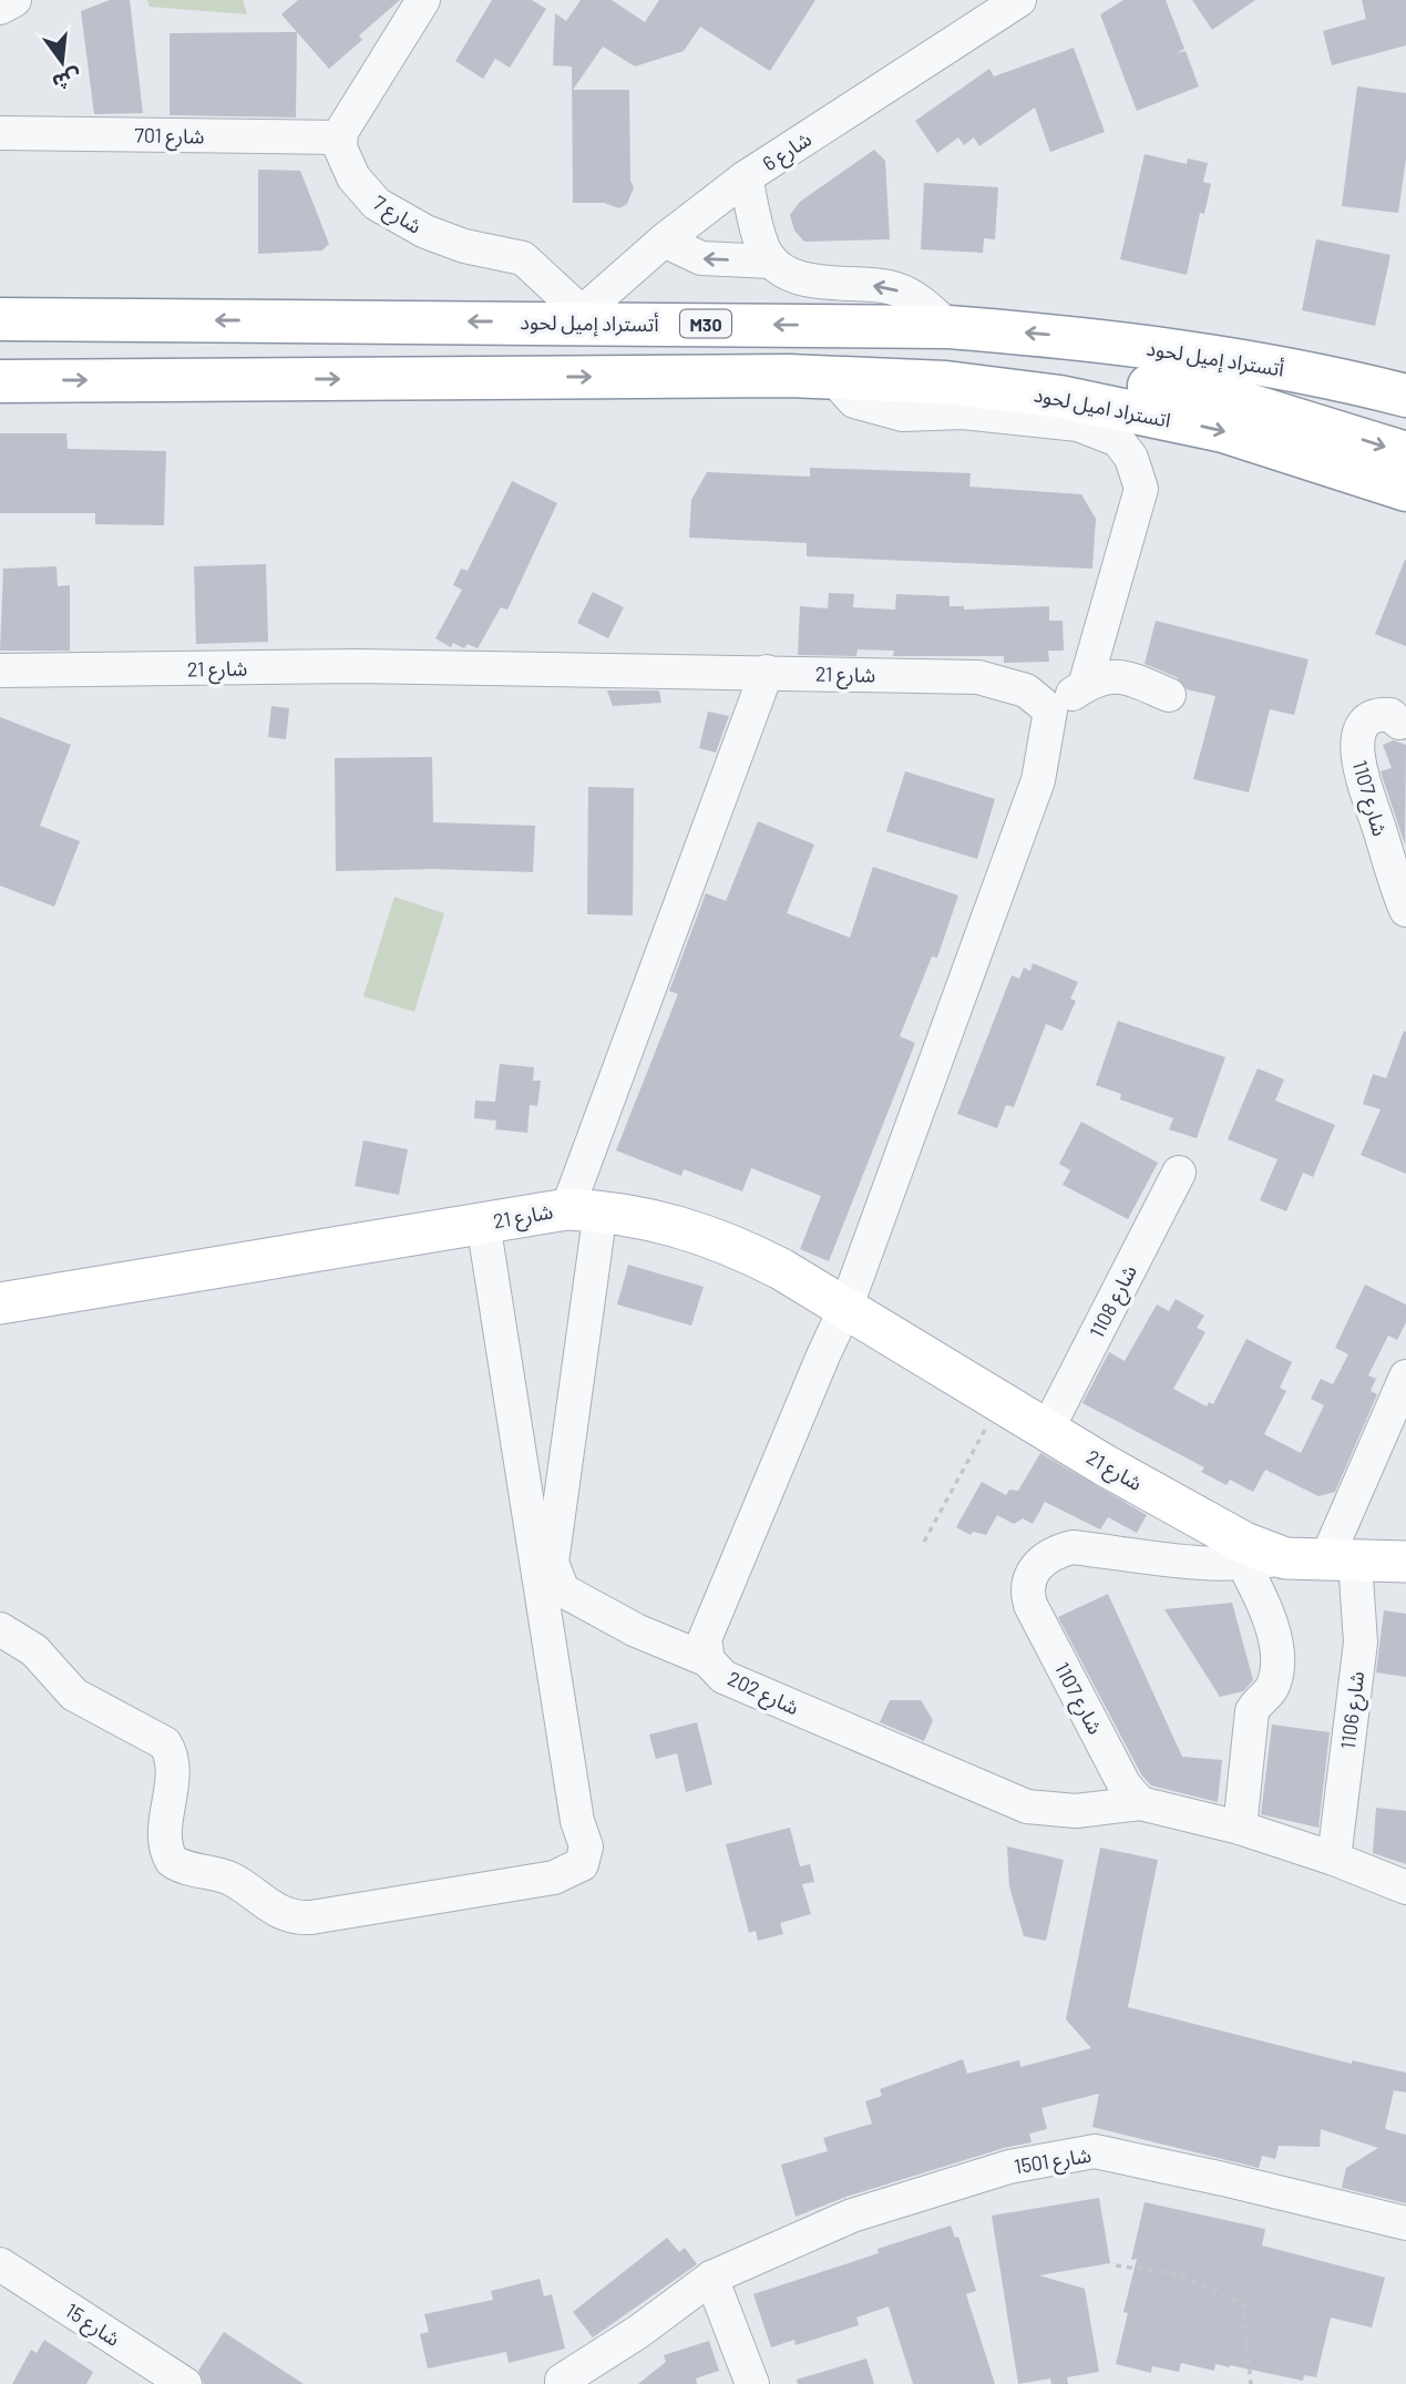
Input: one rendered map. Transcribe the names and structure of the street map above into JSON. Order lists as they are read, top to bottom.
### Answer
{
  "streets": {
    "highway": ["أتستراد إميل لحود", "M30", "اتستراد اميل لحود"],
    "main road": ["شارع 21"],
    "street": [
      "شارع 701",
      "شارع 6",
      "شارع 7",
      "شارع 1107",
      "شارع 1108",
      "شارع 202",
      "شارع 1106",
      "شارع 1501",
      "شارع 15"
    ]
  },
  "crossings": [
    ["شارع 701", "شارع 7"],
    ["شارع 6", "شارع 7"],
    ["شارع 6", "أتستراد إميل لحود"],
    ["شارع 7", "أتستراد إميل لحود"],
    ["شارع 21", "شارع 1107"],
    ["شارع 21", "شارع 1108"],
    ["شارع 21", "شارع 202"],
    ["شارع 21", "شارع 1106"],
    ["شارع 1107", "شارع 202"]
  ],
  "north": "bottom"
}
